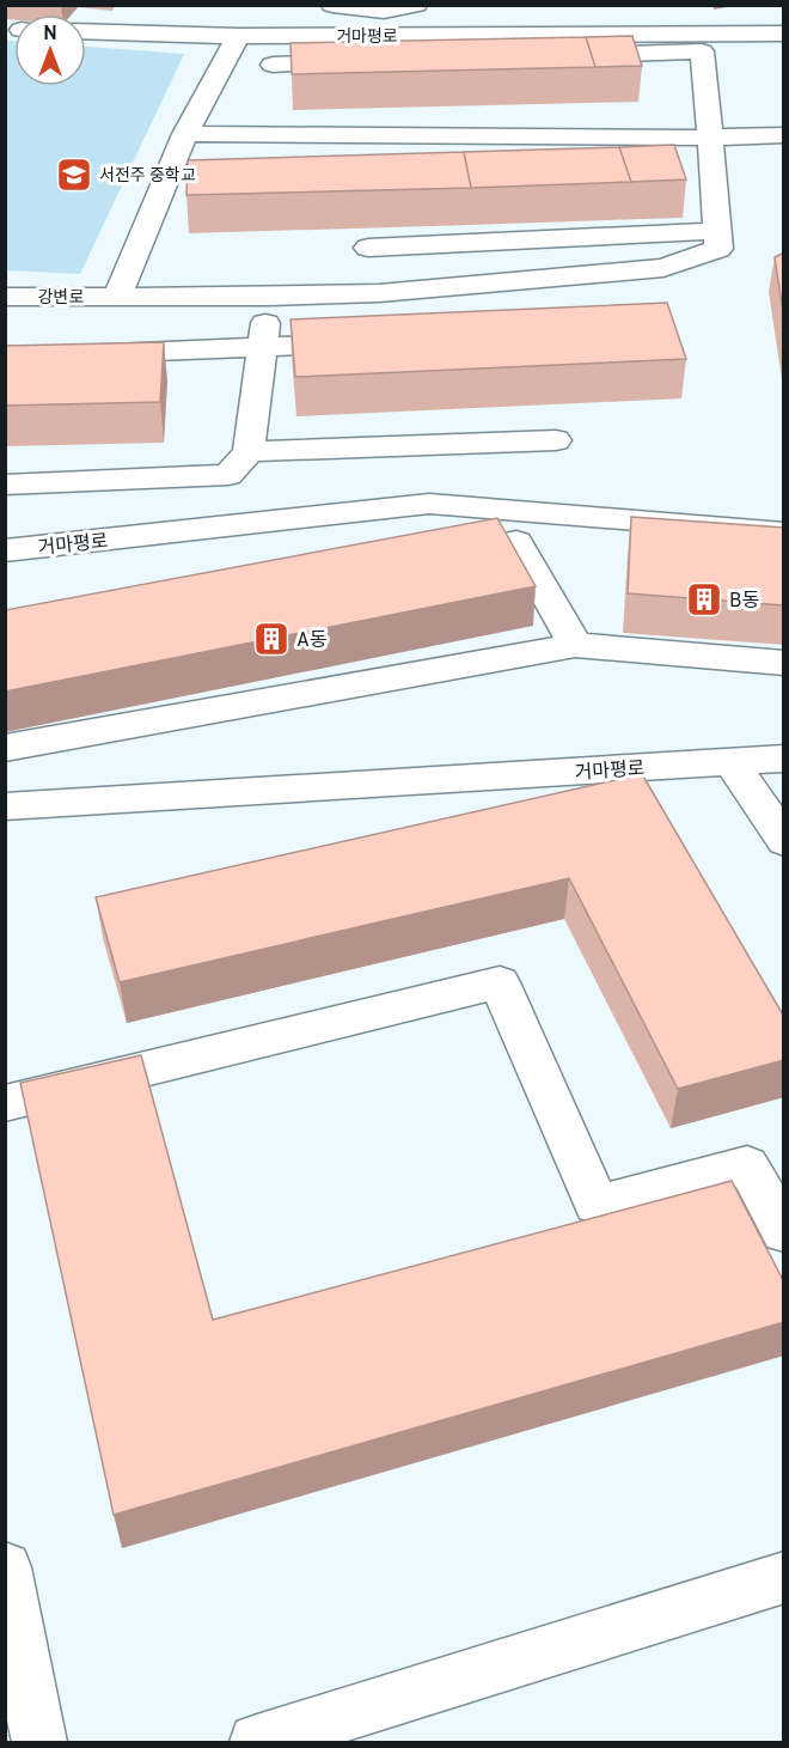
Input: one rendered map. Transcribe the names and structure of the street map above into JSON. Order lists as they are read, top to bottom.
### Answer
{
  "streets": {
    "street": ["거마평로", "강변로"]
  },
  "places": {
    "school or university": ["서전주 중학교"],
    "building": ["B동", "A동"]
  },
  "north": "top"
}
